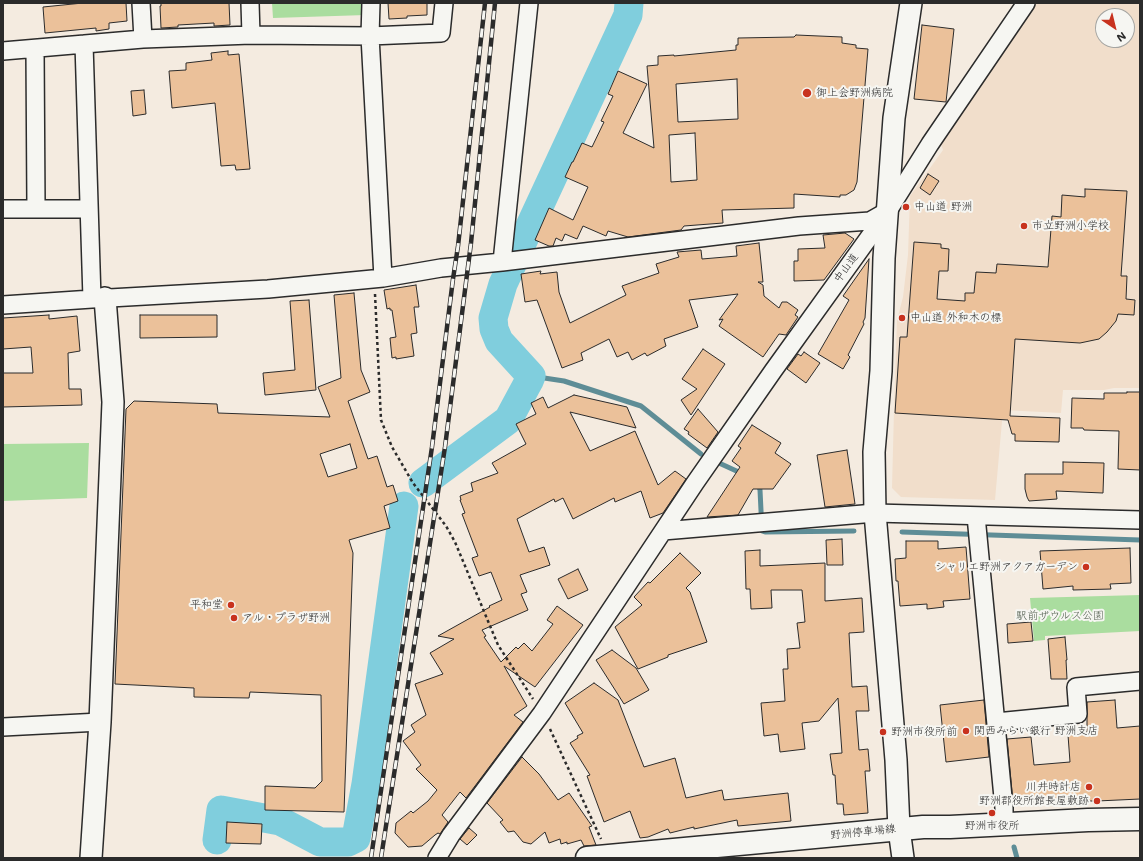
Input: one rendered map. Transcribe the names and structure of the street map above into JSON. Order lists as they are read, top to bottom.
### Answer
{
  "streets": {
    "main road": ["野洲停車場線"],
    "street": ["中山道"]
  },
  "parks": ["駅前ザウルス公園"],
  "places": [
    "御上会野洲病院",
    "中山道 野洲",
    "市立野洲小学校",
    "中山道 外和木の標",
    "シャリエ野洲アクアガーデン",
    "平和堂",
    "アル・プラザ野洲",
    "関西みらい銀行 野洲支店",
    "野洲市役所前",
    "川井時計店",
    "野洲郡役所館長屋敷跡",
    "野洲市役所"
  ],
  "north": "bottom right"
}
